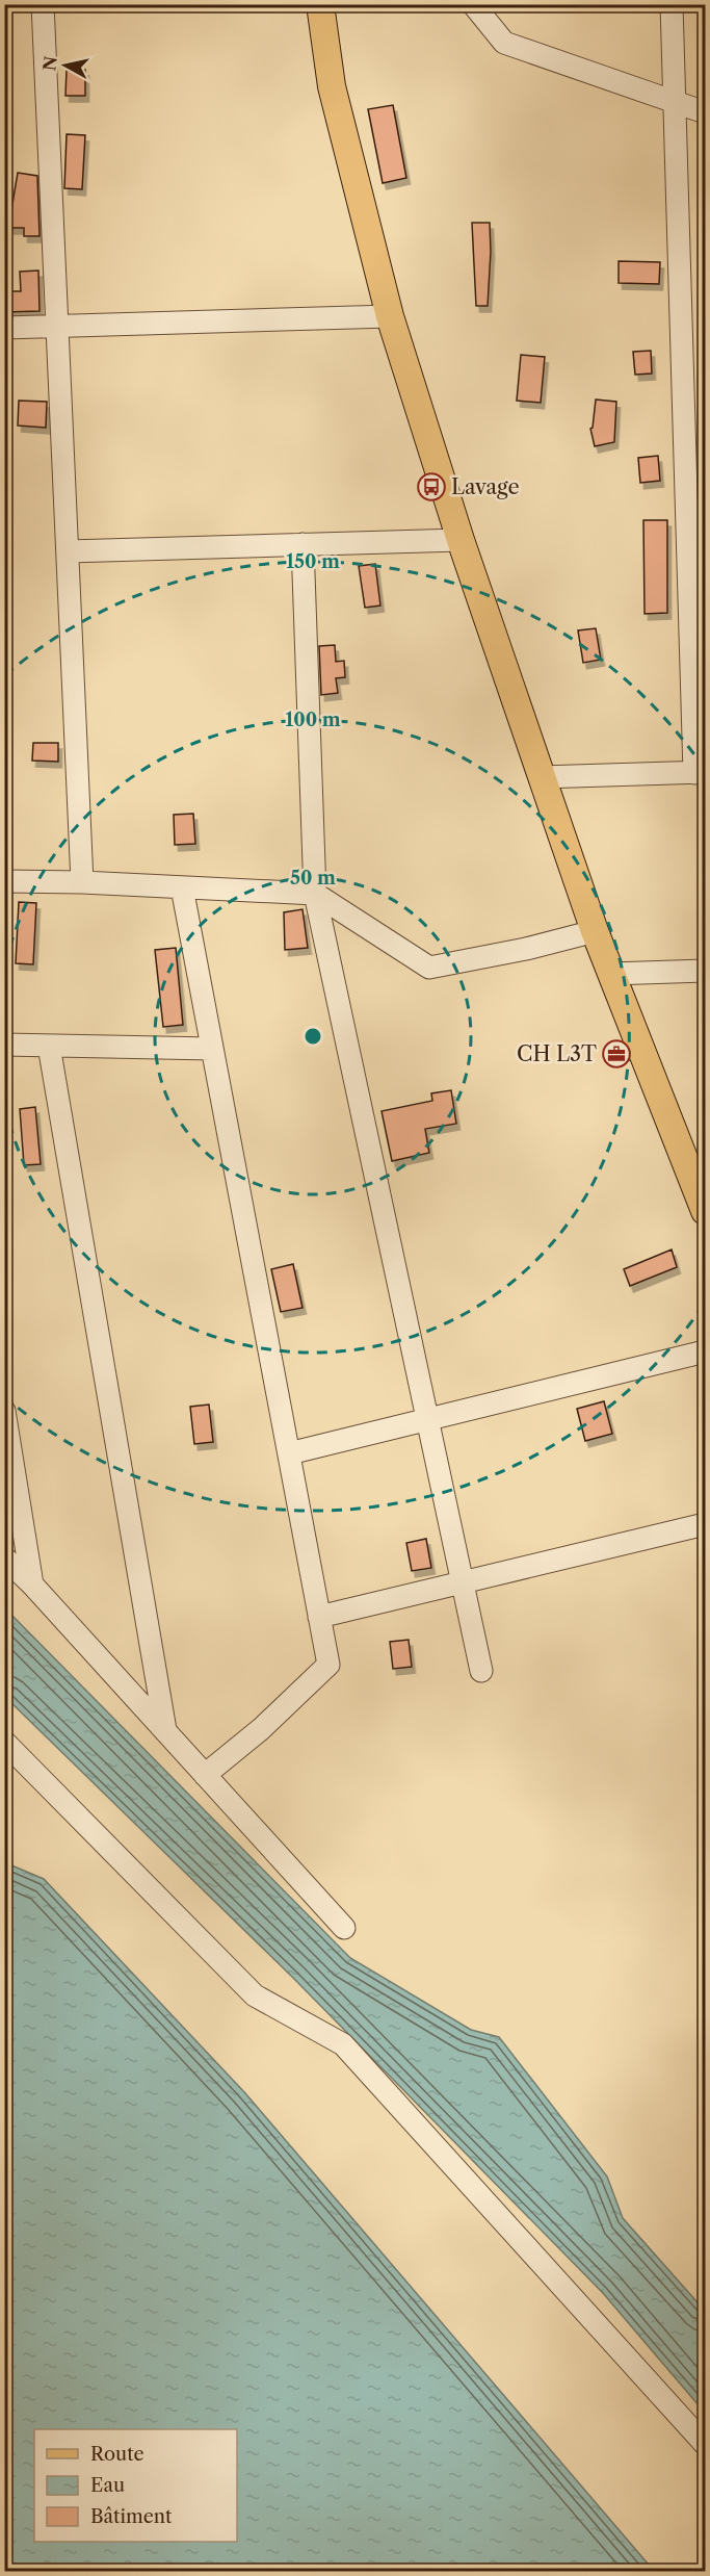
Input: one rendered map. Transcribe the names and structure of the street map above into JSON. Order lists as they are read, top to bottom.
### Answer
{
  "places": {
    "bus stop": ["Lavage"],
    "office": ["CH L3T"]
  },
  "legend": ["Route", "Eau", "Bâtiment"],
  "north": "left",
  "rings": ["150 m", "100 m", "50 m"]
}
